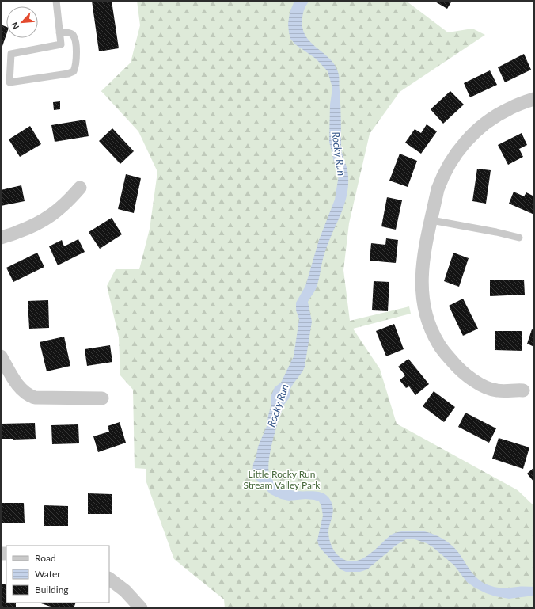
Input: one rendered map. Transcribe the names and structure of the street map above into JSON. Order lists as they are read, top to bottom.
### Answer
{
  "water": ["Rocky Run"],
  "parks": ["Little Rocky Run Stream Valley Park"],
  "legend": ["Road", "Water", "Building"],
  "north": "bottom left"
}
